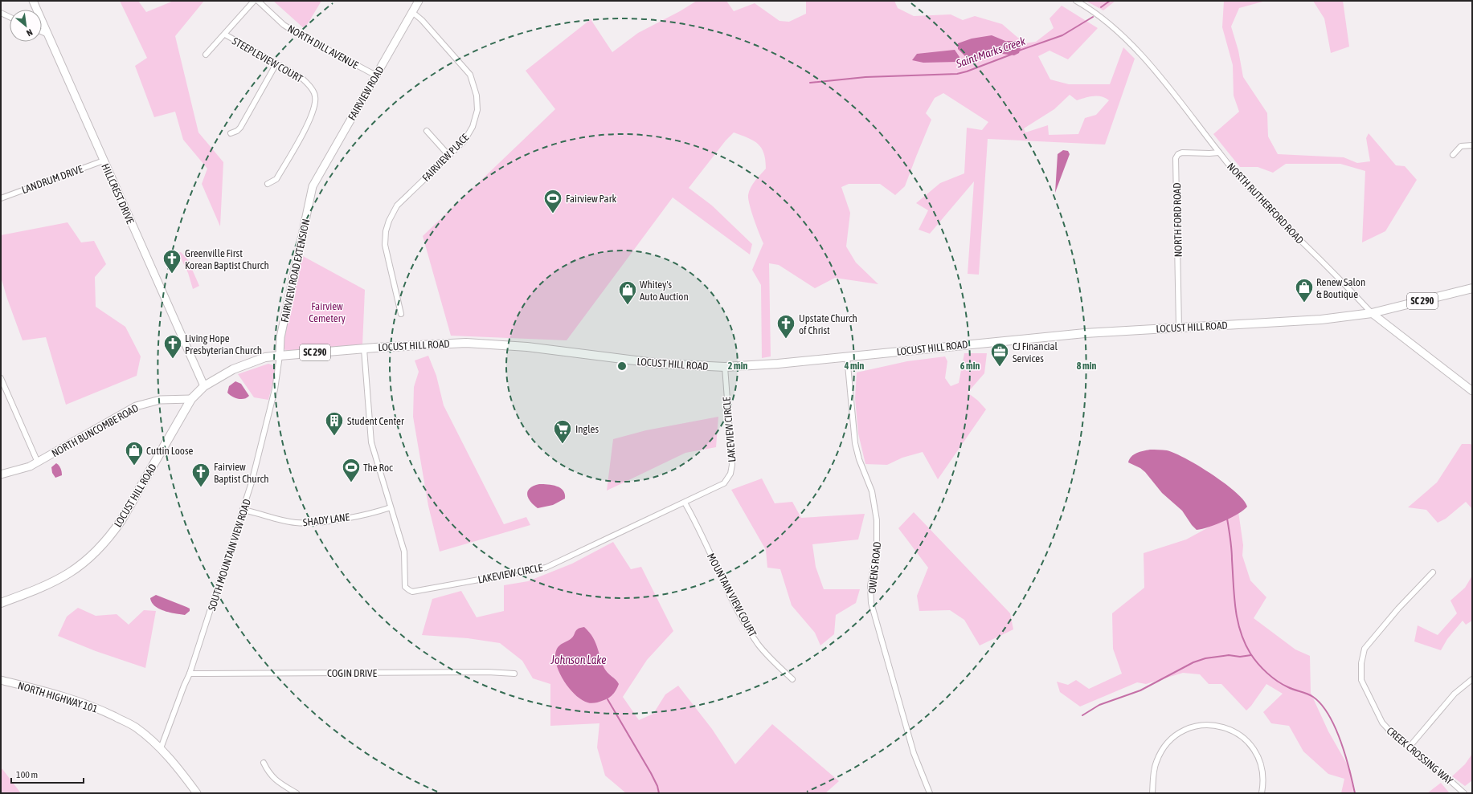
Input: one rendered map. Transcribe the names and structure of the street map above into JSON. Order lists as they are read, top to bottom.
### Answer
{
  "streets": {
    "main road": ["SC 290", "LOCUST HILL ROAD"],
    "street": [
      "NORTH DILL AVENUE",
      "STEEPLEVIEW COURT",
      "FAIRVIEW ROAD",
      "FAIRVIEW PLACE",
      "LANDRUM DRIVE",
      "HILLCREST DRIVE",
      "NORTH RUTHERFORD ROAD",
      "NORTH FORD ROAD",
      "FAIRVIEW ROAD EXTENSION",
      "LAKEVIEW CIRCLE",
      "NORTH BUNCOMBE ROAD",
      "SHADY LANE",
      "SOUTH MOUNTAIN VIEW ROAD",
      "OWENS ROAD",
      "MOUNTAIN VIEW COURT",
      "COGIN DRIVE",
      "NORTH HIGHWAY 101",
      "CREEK CROSSING WAY"
    ]
  },
  "crossings": [
    ["NORTH DILL AVENUE", "FAIRVIEW ROAD"],
    ["FAIRVIEW ROAD", "FAIRVIEW PLACE"],
    ["FAIRVIEW ROAD", "FAIRVIEW ROAD EXTENSION"],
    ["LANDRUM DRIVE", "HILLCREST DRIVE"],
    ["HILLCREST DRIVE", "LOCUST HILL ROAD"],
    ["NORTH RUTHERFORD ROAD", "NORTH FORD ROAD"],
    ["NORTH RUTHERFORD ROAD", "LOCUST HILL ROAD"],
    ["NORTH FORD ROAD", "LOCUST HILL ROAD"],
    ["FAIRVIEW ROAD EXTENSION", "LOCUST HILL ROAD"],
    ["FAIRVIEW ROAD EXTENSION", "SOUTH MOUNTAIN VIEW ROAD"],
    ["LOCUST HILL ROAD", "LAKEVIEW CIRCLE"],
    ["LOCUST HILL ROAD", "NORTH BUNCOMBE ROAD"],
    ["LOCUST HILL ROAD", "SOUTH MOUNTAIN VIEW ROAD"],
    ["LOCUST HILL ROAD", "OWENS ROAD"],
    ["LAKEVIEW CIRCLE", "SHADY LANE"],
    ["LAKEVIEW CIRCLE", "MOUNTAIN VIEW COURT"],
    ["SHADY LANE", "SOUTH MOUNTAIN VIEW ROAD"],
    ["SOUTH MOUNTAIN VIEW ROAD", "COGIN DRIVE"],
    ["SOUTH MOUNTAIN VIEW ROAD", "NORTH HIGHWAY 101"]
  ],
  "water": ["Saint Marks Creek", "Johnson Lake"],
  "parks": ["Fairview Cemetery"],
  "places": {
    "sports": ["Fairview Park", "The Roc"],
    "church": [
      "Greenville First Korean Baptist Church",
      "Upstate Church of Christ",
      "Living Hope Presbyterian Church",
      "Fairview Baptist Church"
    ],
    "shop": ["Renew Salon & Boutique", "Whitey's Auto Auction", "Cuttin Loose"],
    "office": ["CJ Financial Services"],
    "building": ["Student Center"],
    "supermarket": ["Ingles"]
  },
  "scale_bar": "100 m",
  "north": "bottom right",
  "rings": [
    "2 min",
    "4 min",
    "6 min",
    "8 min"
  ]
}
